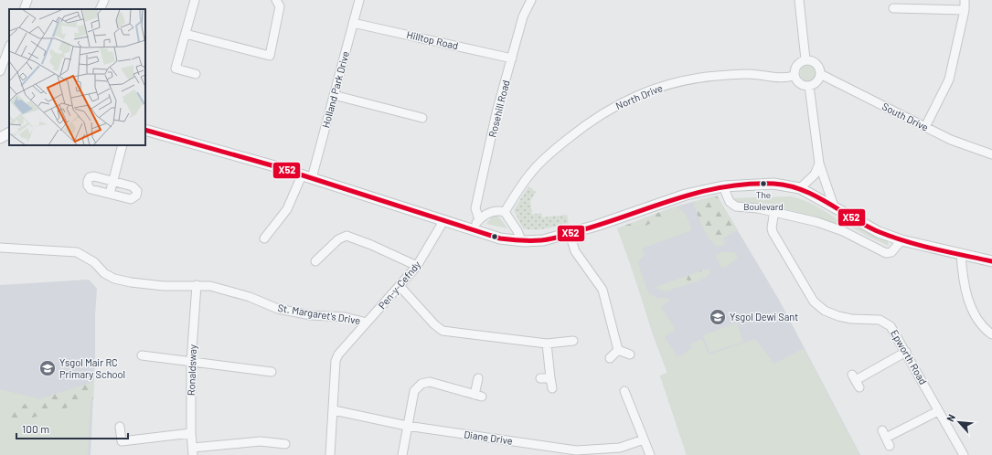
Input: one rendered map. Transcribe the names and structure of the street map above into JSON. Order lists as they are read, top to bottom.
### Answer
{
  "streets": {
    "street": [
      "Hilltop Road",
      "Holland Park Drive",
      "North Drive",
      "Rosehill Road",
      "South Drive",
      "Pen-y-Cefndy",
      "St. Margaret's Drive",
      "Epworth Road",
      "Ronaldsway",
      "Diane Drive"
    ]
  },
  "crossings": [
    ["Hilltop Road", "Holland Park Drive"],
    ["Hilltop Road", "Rosehill Road"],
    ["North Drive", "South Drive"],
    ["Pen-y-Cefndy", "St. Margaret's Drive"],
    ["Pen-y-Cefndy", "Diane Drive"],
    ["St. Margaret's Drive", "Ronaldsway"]
  ],
  "places": {
    "other": ["The Boulevard"],
    "school or university": ["Ysgol Dewi Sant", "Ysgol Mair RC Primary School"]
  },
  "lines": ["transit line X52"],
  "scale_bar": "100 m",
  "north": "top left"
}
